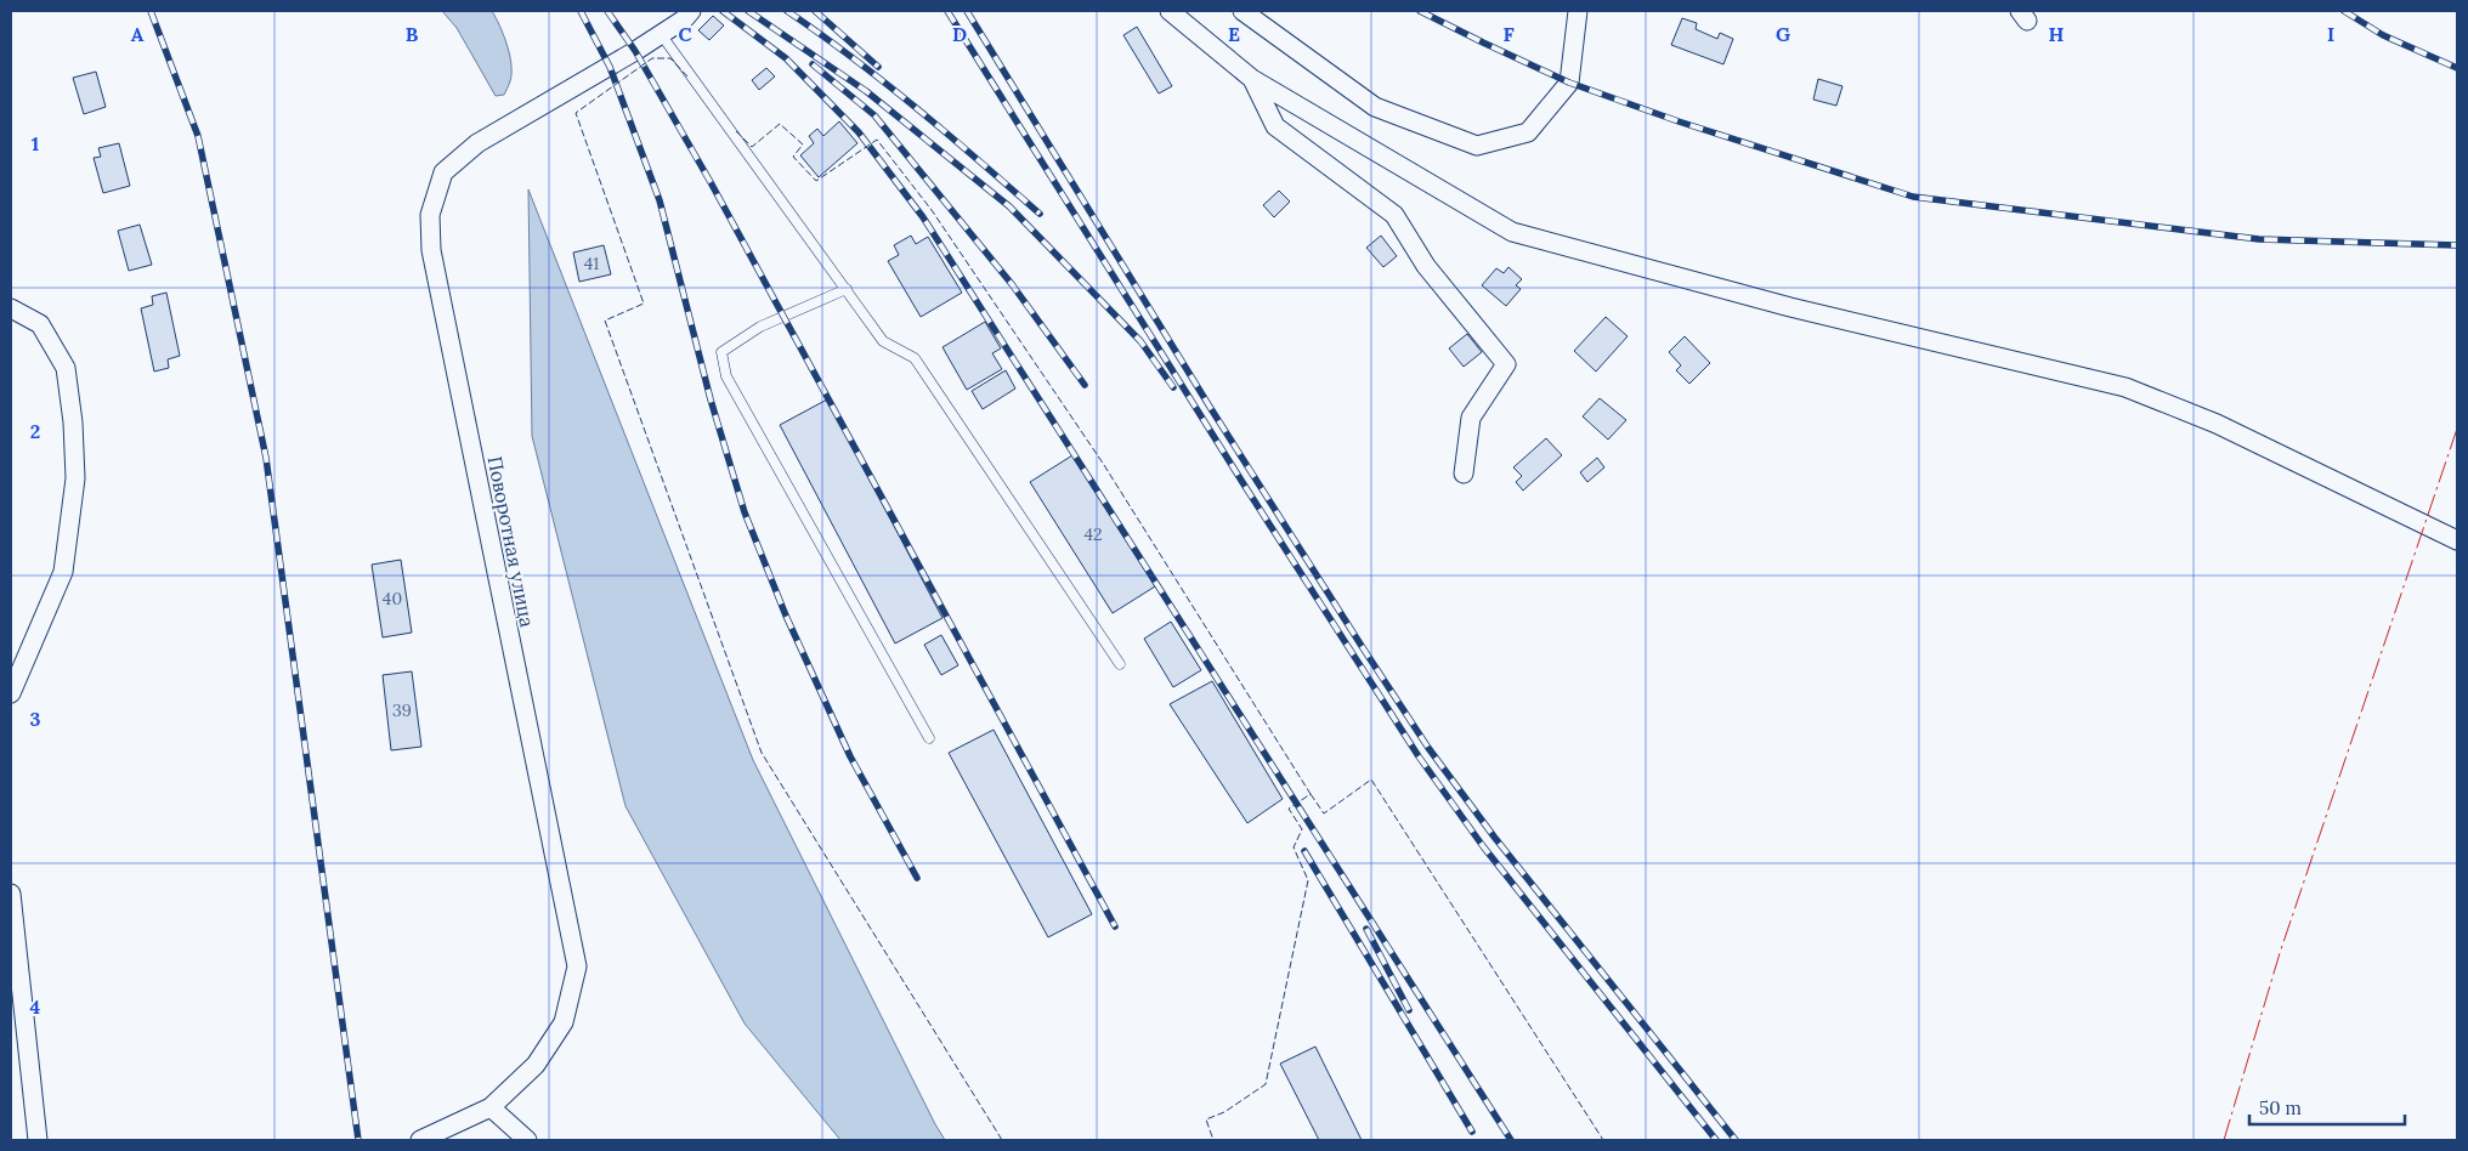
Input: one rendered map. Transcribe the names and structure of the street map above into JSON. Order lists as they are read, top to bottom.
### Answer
{
  "streets": {
    "street": ["Поворотная улица"]
  },
  "house_numbers": [
    "41",
    "42",
    "40",
    "39"
  ],
  "scale_bar": "50 m",
  "grid": {
    "columns": [
      "A",
      "B",
      "C",
      "D",
      "E",
      "F",
      "G",
      "H",
      "I"
    ],
    "rows": [
      "1",
      "2",
      "3",
      "4"
    ]
  }
}
